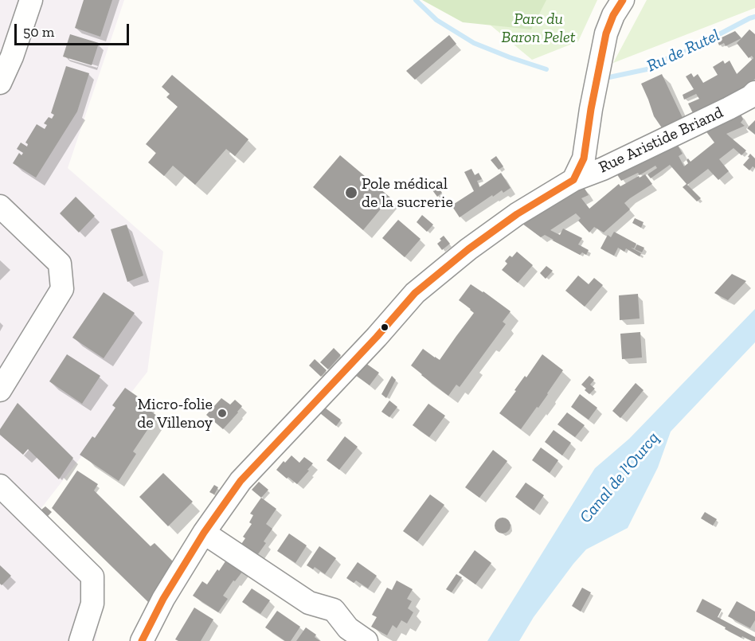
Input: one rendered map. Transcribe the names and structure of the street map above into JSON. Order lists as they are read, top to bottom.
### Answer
{
  "streets": {
    "street": ["Rue Aristide Briand"]
  },
  "water": ["Ru de Rutel", "Canal de l'Ourcq"],
  "parks": ["Parc du Baron Pelet"],
  "places": ["Pole médical de la sucrerie", "Micro-folie de Villenoy"],
  "scale_bar": "50 m"
}
